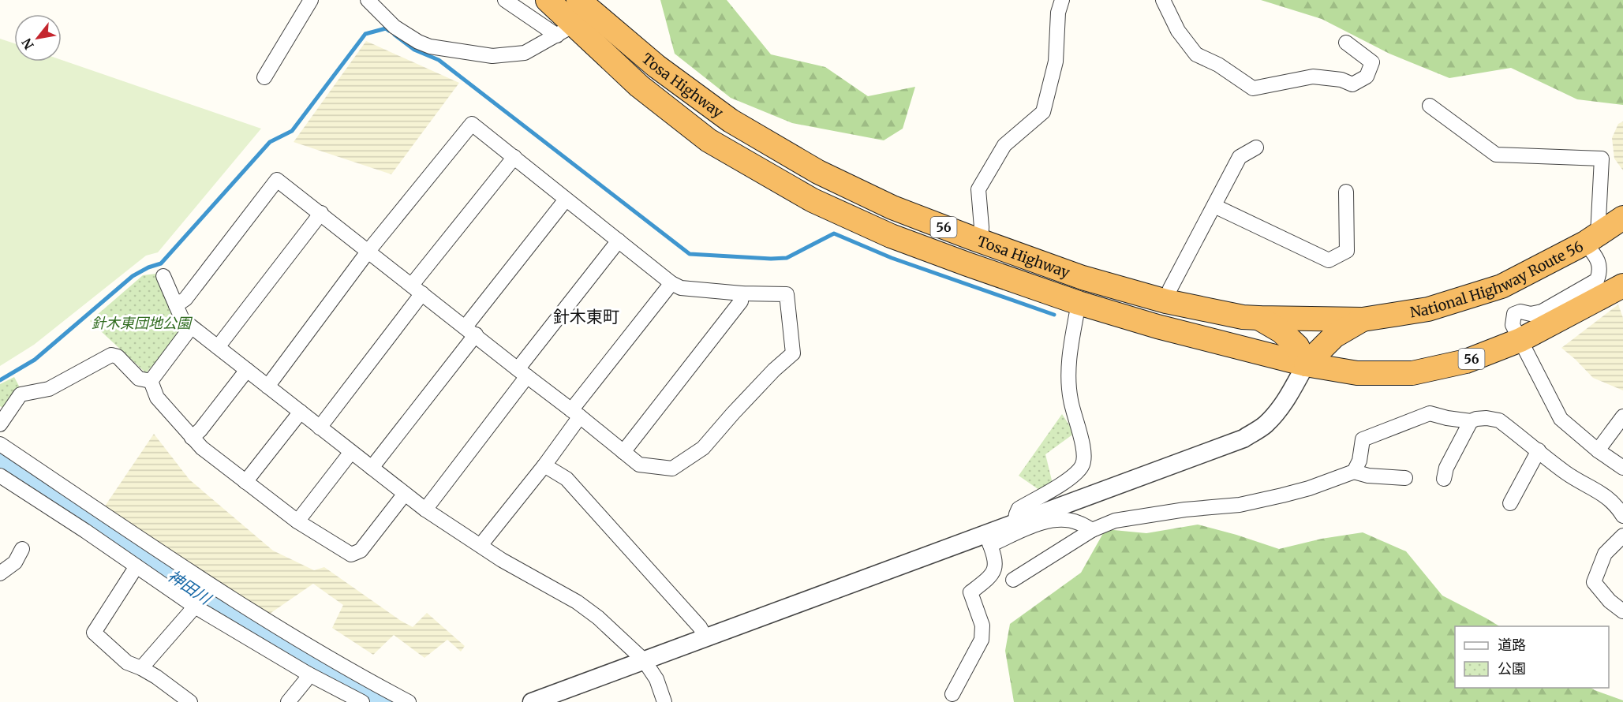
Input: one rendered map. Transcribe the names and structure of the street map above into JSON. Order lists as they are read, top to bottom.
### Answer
{
  "streets": {
    "highway": ["Tosa Highway", "56", "National Highway Route 56"]
  },
  "crossings": [
    ["Tosa Highway", "56"],
    ["Tosa Highway", "National Highway Route 56"]
  ],
  "districts": ["針木東町"],
  "water": ["神田川"],
  "parks": ["針木東団地公園"],
  "legend": ["道路", "公園"],
  "north": "bottom left"
}
